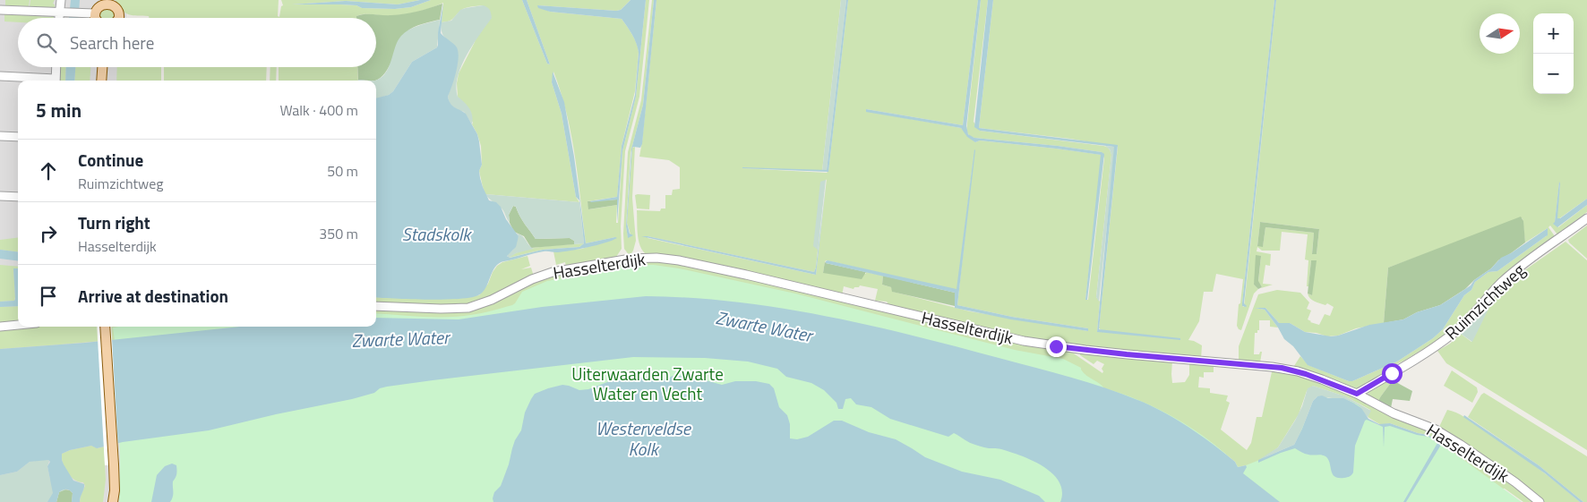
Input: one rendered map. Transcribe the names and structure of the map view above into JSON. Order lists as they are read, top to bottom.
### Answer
{
  "streets": {
    "street": ["Hasselterdijk", "Ruimzichtweg"]
  },
  "crossings": [
    ["Hasselterdijk", "Ruimzichtweg"]
  ],
  "water": ["Stadskolk", "Zwarte Water", "Westerveldse Kolk"],
  "parks": ["Uiterwaarden Zwarte Water en Vecht"],
  "north": "right",
  "page": {
    "map_buttons": ["+", "−"],
    "search": "Search here",
    "heading": ["5 min", "Walk · 400 m"],
    "list": [
      ["Continue", "Ruimzichtweg", "50 m"],
      ["Turn right", "Hasselterdijk", "350 m"],
      "Arrive at destination"
    ]
  }
}
